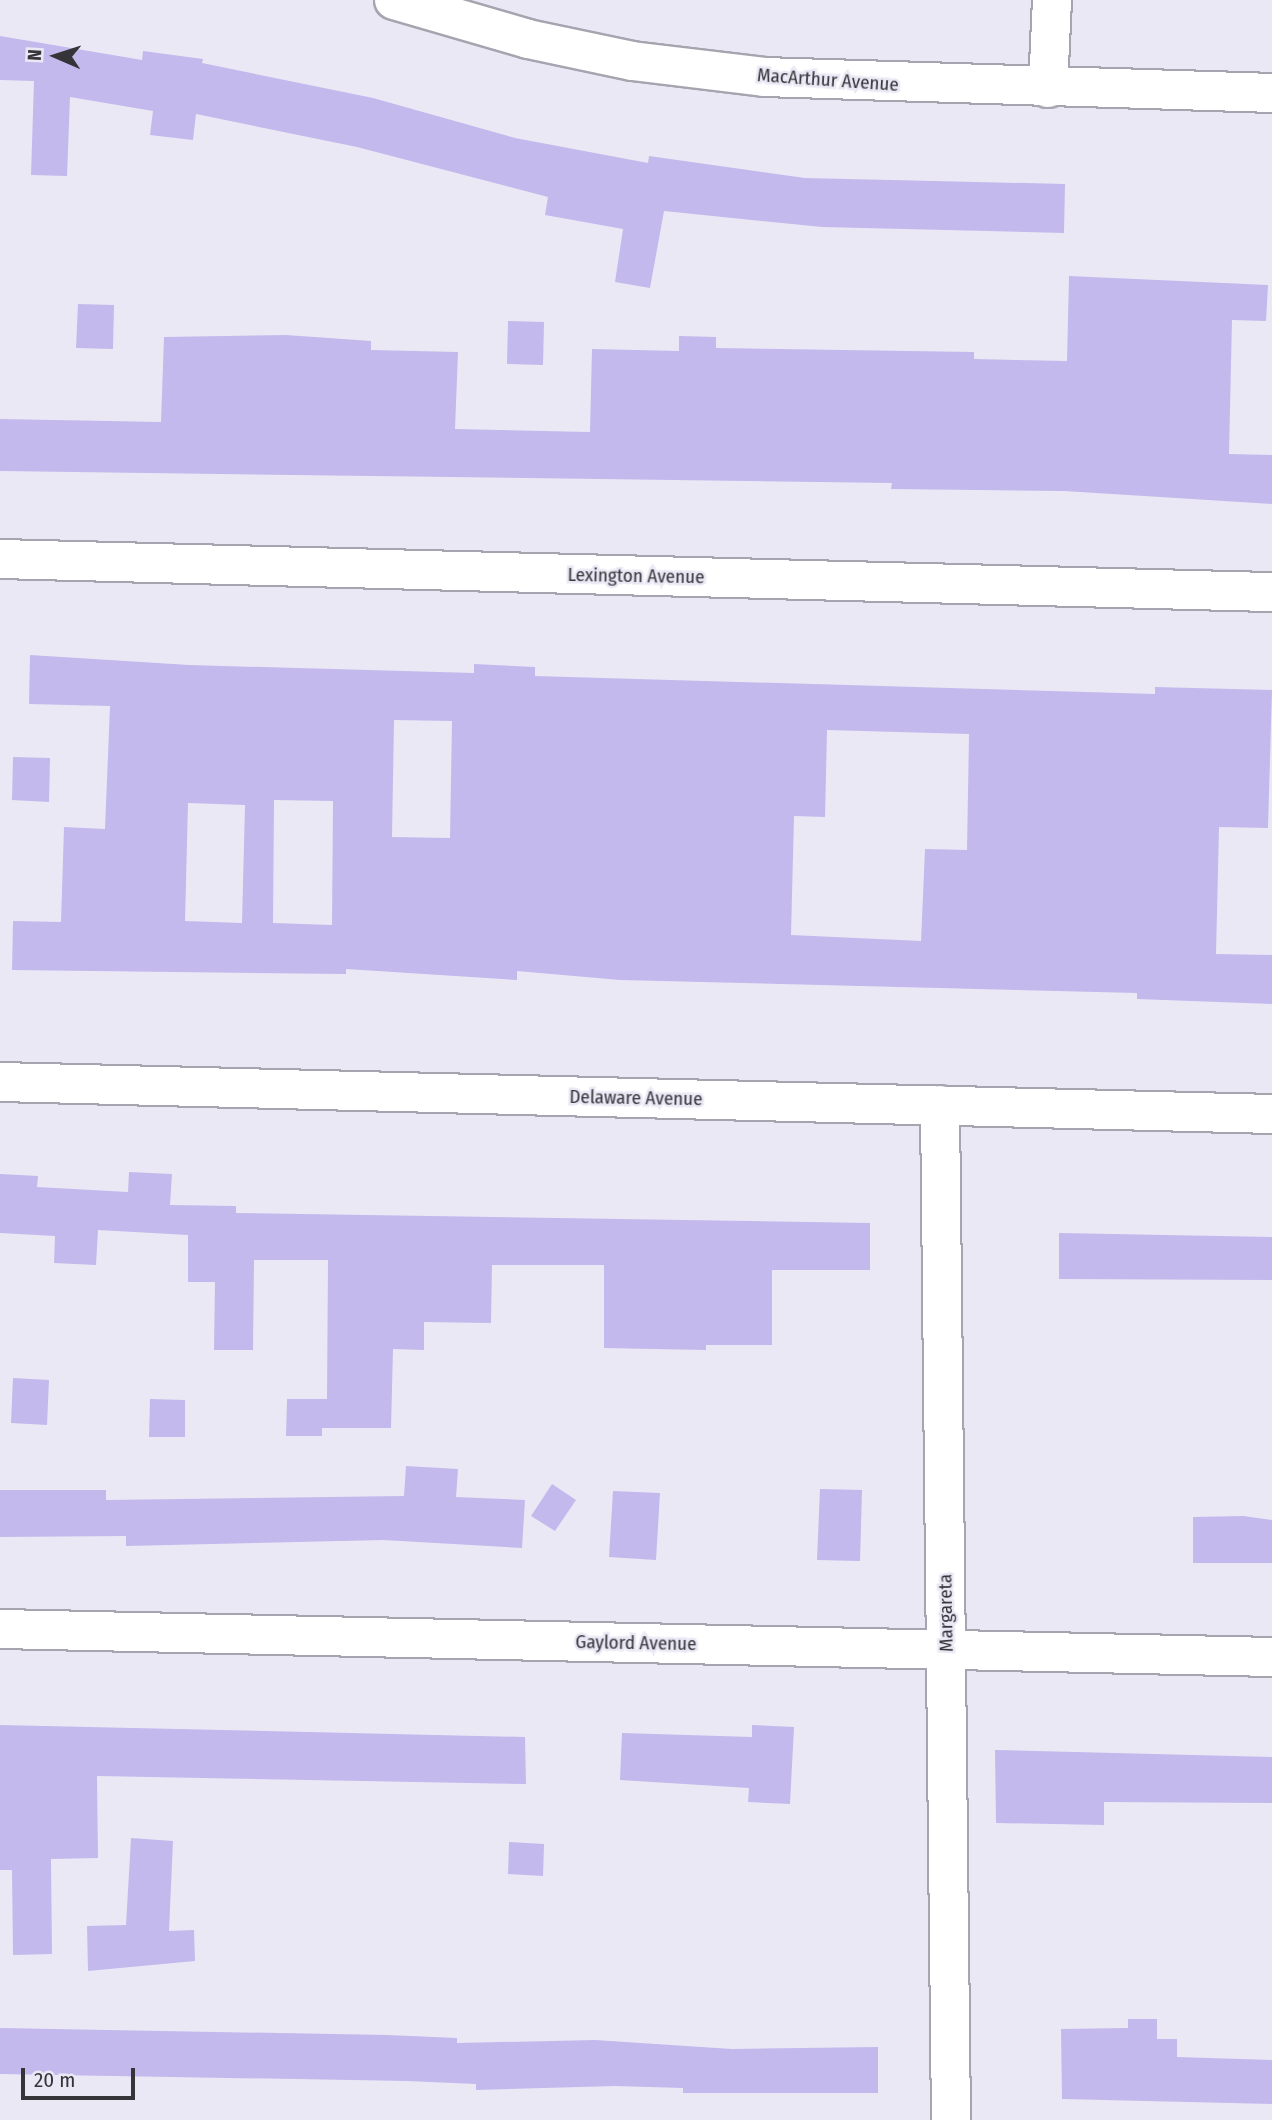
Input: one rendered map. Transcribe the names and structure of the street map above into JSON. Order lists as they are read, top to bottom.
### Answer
{
  "streets": {
    "street": [
      "MacArthur Avenue",
      "Lexington Avenue",
      "Delaware Avenue",
      "Margareta",
      "Gaylord Avenue"
    ]
  },
  "crossings": [
    ["Delaware Avenue", "Margareta"],
    ["Margareta", "Gaylord Avenue"]
  ],
  "scale_bar": "20 m",
  "north": "left"
}
